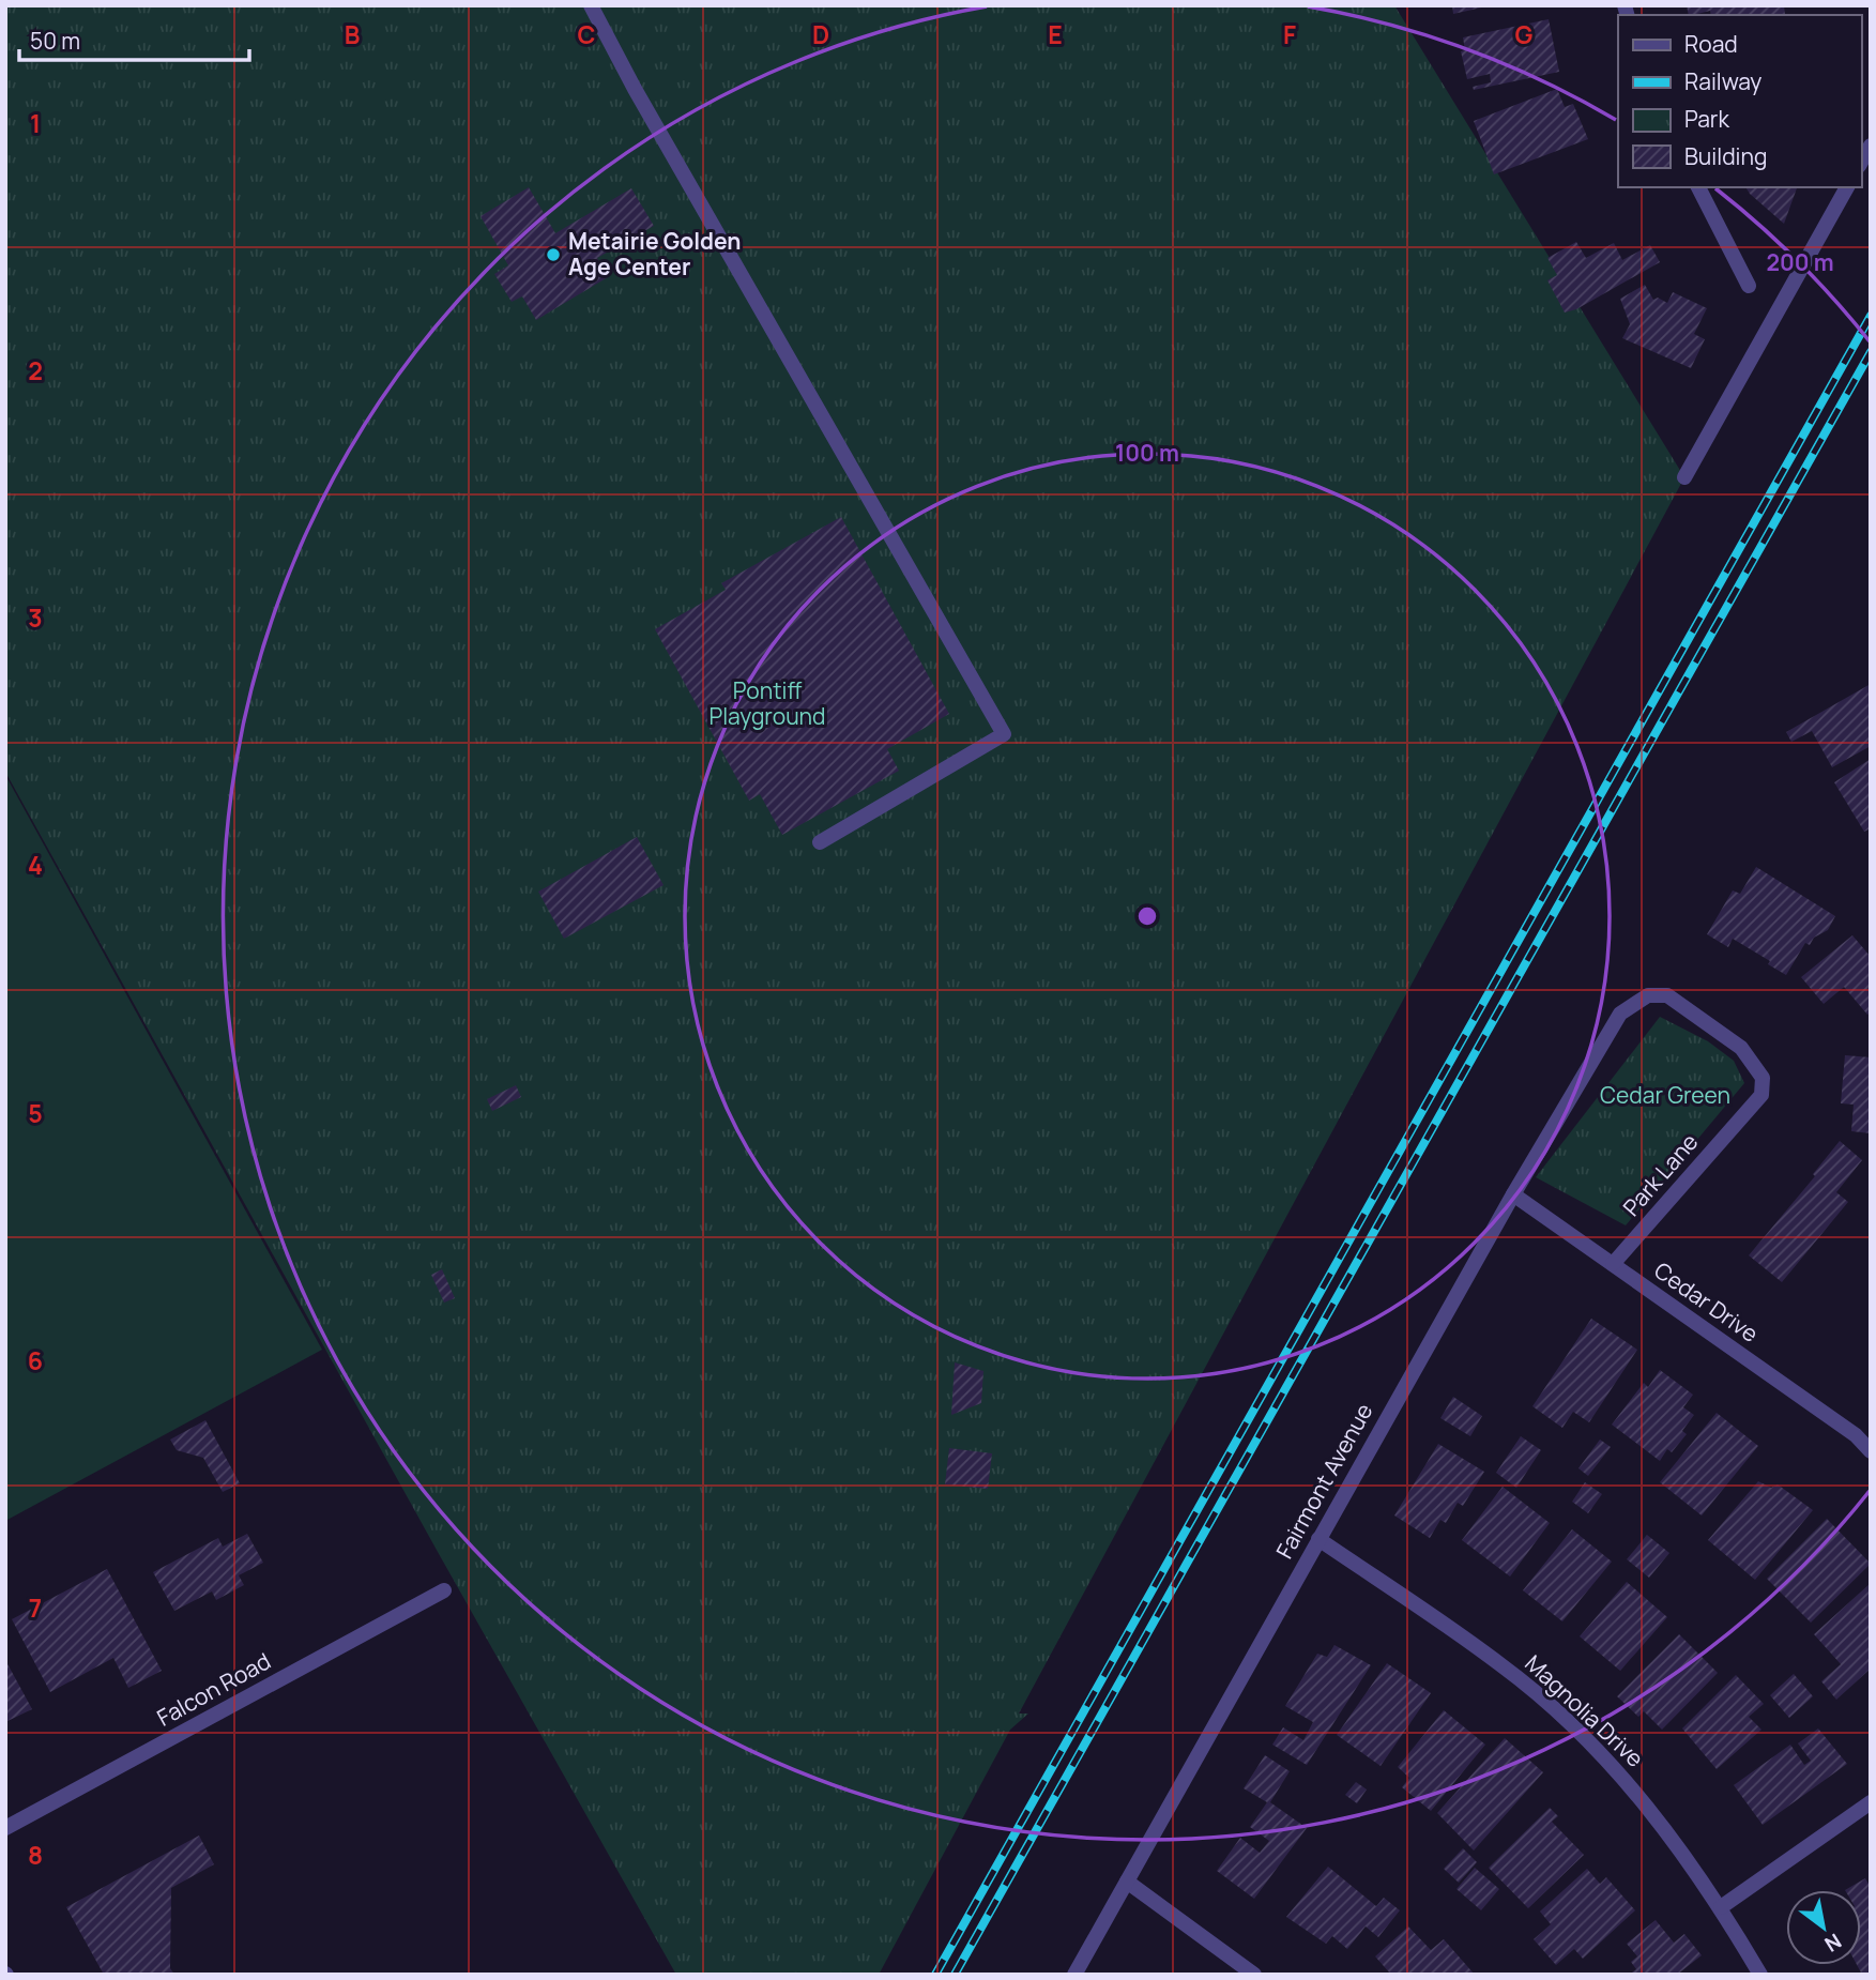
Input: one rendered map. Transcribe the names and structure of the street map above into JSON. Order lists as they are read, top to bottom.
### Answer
{
  "streets": {
    "street": [
      "Park Lane",
      "Cedar Drive",
      "Fairmont Avenue",
      "Falcon Road",
      "Magnolia Drive"
    ]
  },
  "crossings": [
    ["Park Lane", "Cedar Drive"],
    ["Park Lane", "Fairmont Avenue"],
    ["Cedar Drive", "Fairmont Avenue"],
    ["Fairmont Avenue", "Magnolia Drive"]
  ],
  "parks": ["Pontiff Playground", "Cedar Green"],
  "places": ["Metairie Golden Age Center"],
  "legend": [
    "Road",
    "Railway",
    "Park",
    "Building"
  ],
  "scale_bar": "50 m",
  "north": "bottom right",
  "grid": {
    "columns": [
      "B",
      "C",
      "D",
      "E",
      "F",
      "G"
    ],
    "rows": [
      "1",
      "2",
      "3",
      "4",
      "5",
      "6",
      "7",
      "8"
    ]
  },
  "rings": ["200 m", "100 m"]
}
